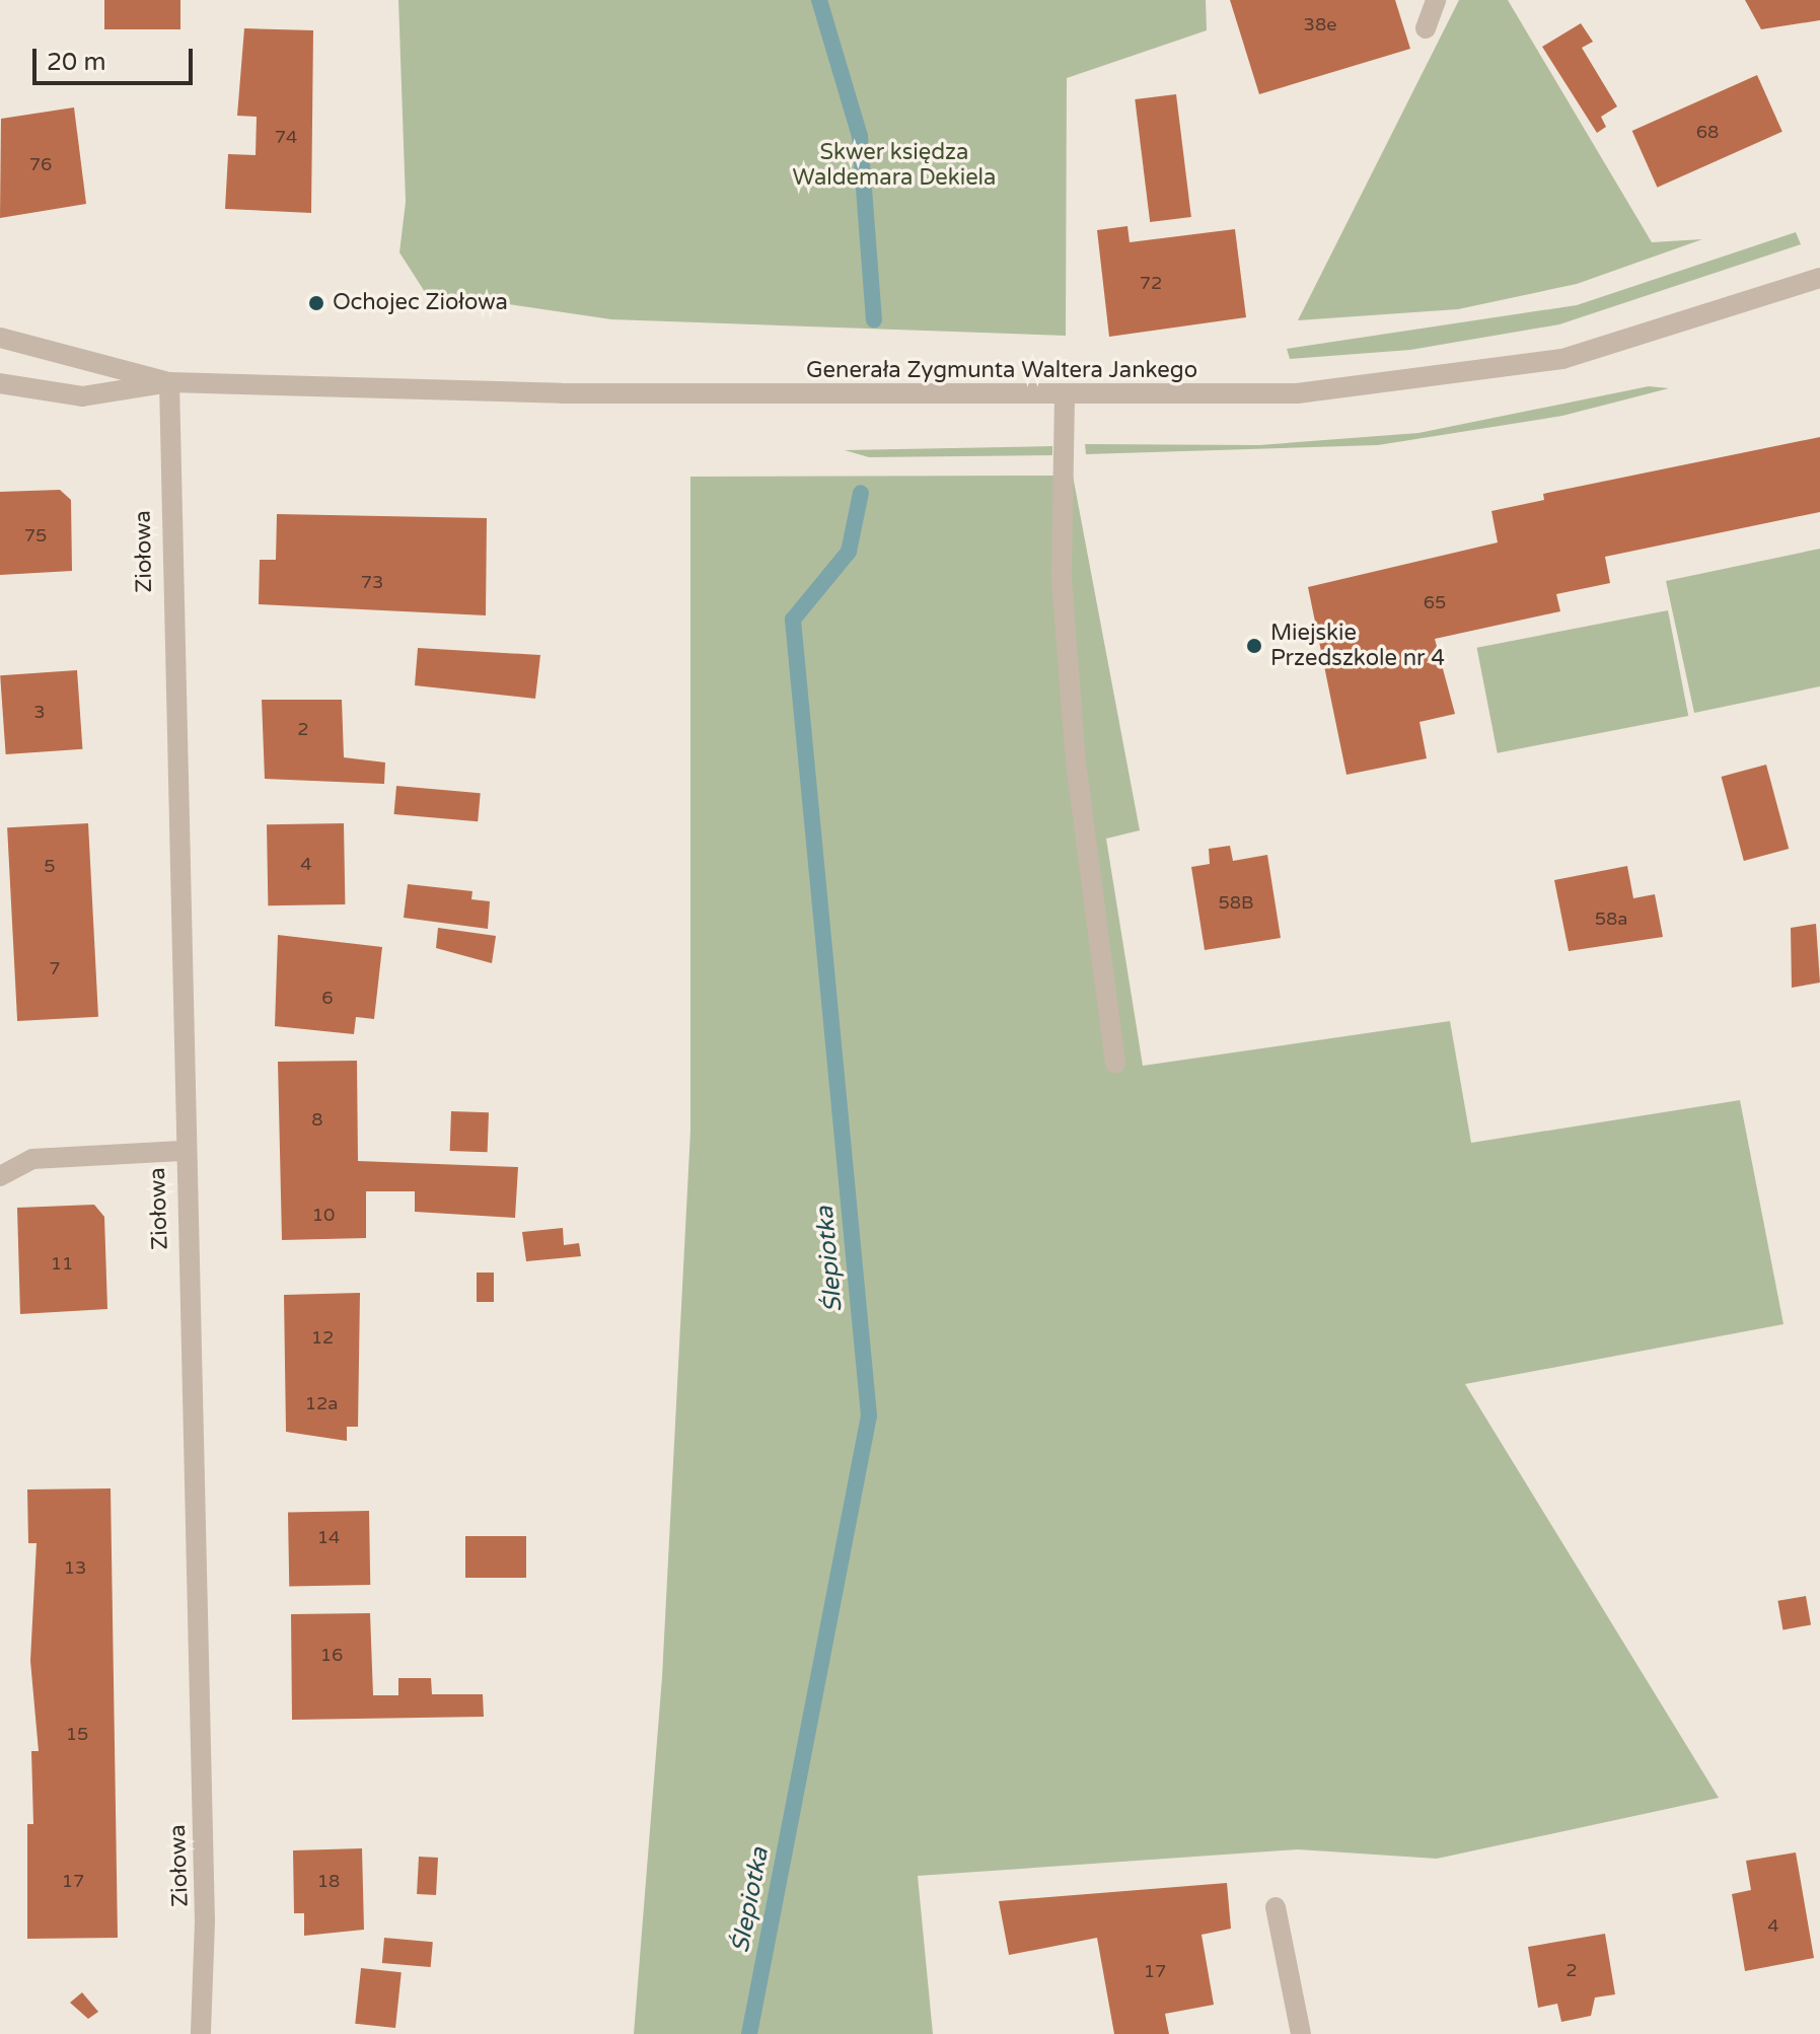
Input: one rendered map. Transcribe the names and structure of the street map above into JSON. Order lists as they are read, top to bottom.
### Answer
{
  "streets": {
    "street": ["Generała Zygmunta Waltera Jankego", "Ziołowa"]
  },
  "crossings": [
    ["Generała Zygmunta Waltera Jankego", "Ziołowa"]
  ],
  "water": ["Ślepiotka"],
  "parks": ["Skwer księdza Waldemara Dekiela"],
  "places": ["Ochojec Ziołowa", "Miejskie Przedszkole nr 4"],
  "house_numbers": [
    "38e",
    "68",
    "74",
    "76",
    "72",
    "75",
    "73",
    "65",
    "3",
    "2",
    "4",
    "5",
    "58B",
    "58a",
    "7",
    "6",
    "8",
    "10",
    "11",
    "12",
    "12a",
    "14",
    "13",
    "16",
    "15",
    "17",
    "18",
    "4",
    "2",
    "17"
  ],
  "scale_bar": "20 m"
}
